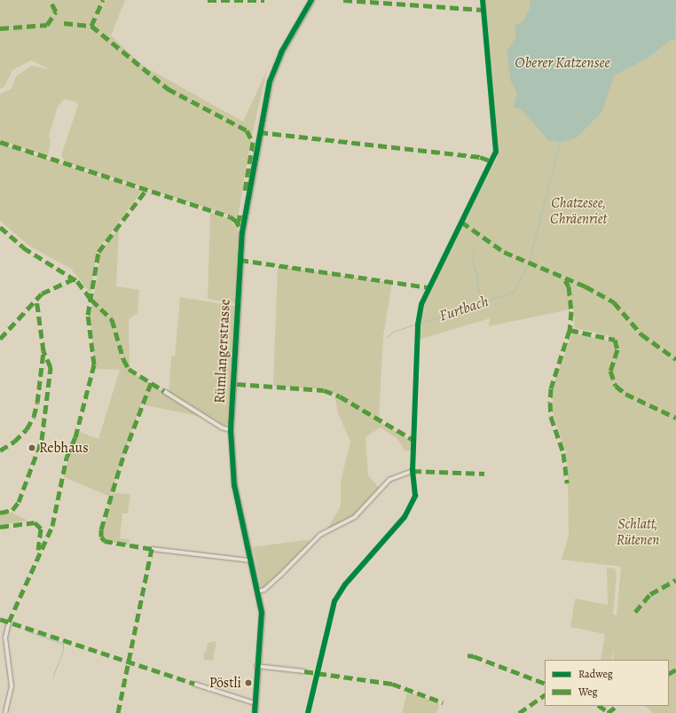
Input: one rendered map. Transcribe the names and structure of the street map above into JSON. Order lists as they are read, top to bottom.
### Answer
{
  "streets": {
    "street": ["Rümlangerstrasse"]
  },
  "water": ["Oberer Katzensee", "Furtbach"],
  "parks": ["Chatzesee, Chräenriet", "Schlatt, Rütenen"],
  "places": ["Rebhaus", "Pöstli"],
  "legend": ["Radweg", "Weg"]
}
